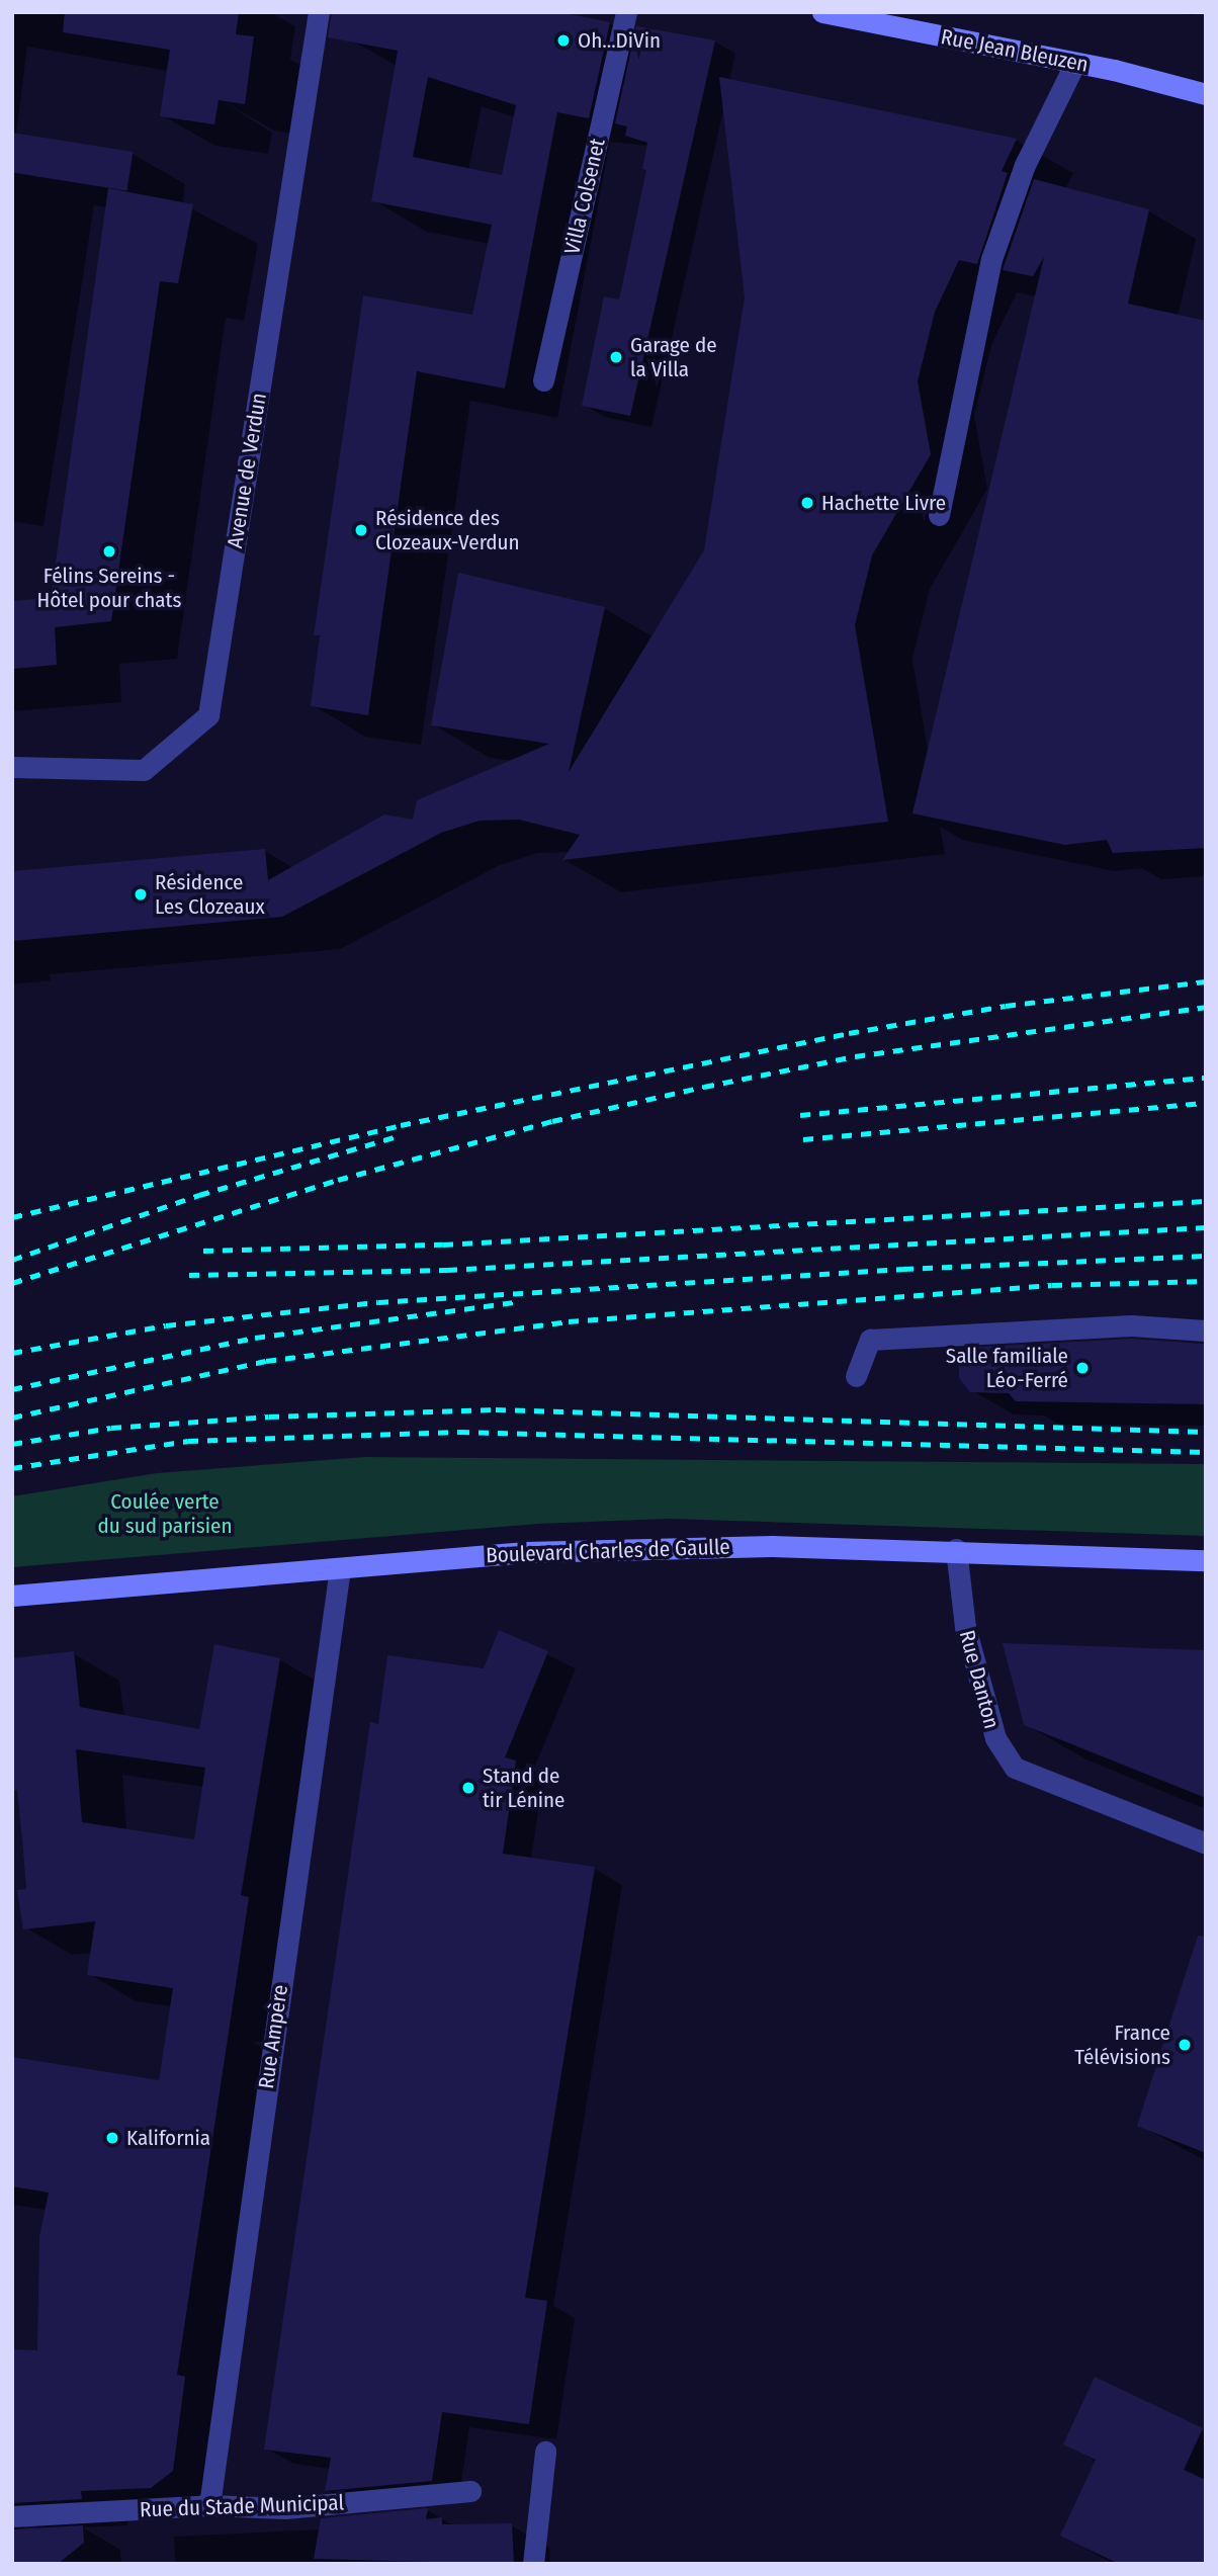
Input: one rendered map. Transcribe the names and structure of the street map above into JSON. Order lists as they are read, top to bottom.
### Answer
{
  "streets": {
    "main road": ["Rue Jean Bleuzen", "Boulevard Charles de Gaulle"],
    "street": [
      "Villa Colsenet",
      "Avenue de Verdun",
      "Rue Danton",
      "Rue Ampère",
      "Rue du Stade Municipal"
    ]
  },
  "crossings": [
    ["Boulevard Charles de Gaulle", "Rue Danton"],
    ["Boulevard Charles de Gaulle", "Rue Ampère"],
    ["Rue Ampère", "Rue du Stade Municipal"]
  ],
  "parks": ["Coulée verte du sud parisien"],
  "places": [
    "Oh...DiVin",
    "Garage de la Villa",
    "Hachette Livre",
    "Résidence des Clozeaux-Verdun",
    "Félins Sereins - Hôtel pour chats",
    "Résidence Les Clozeaux",
    "Salle familiale Léo-Ferré",
    "Stand de tir Lénine",
    "France Télévisions",
    "Kalifornia"
  ]
}
